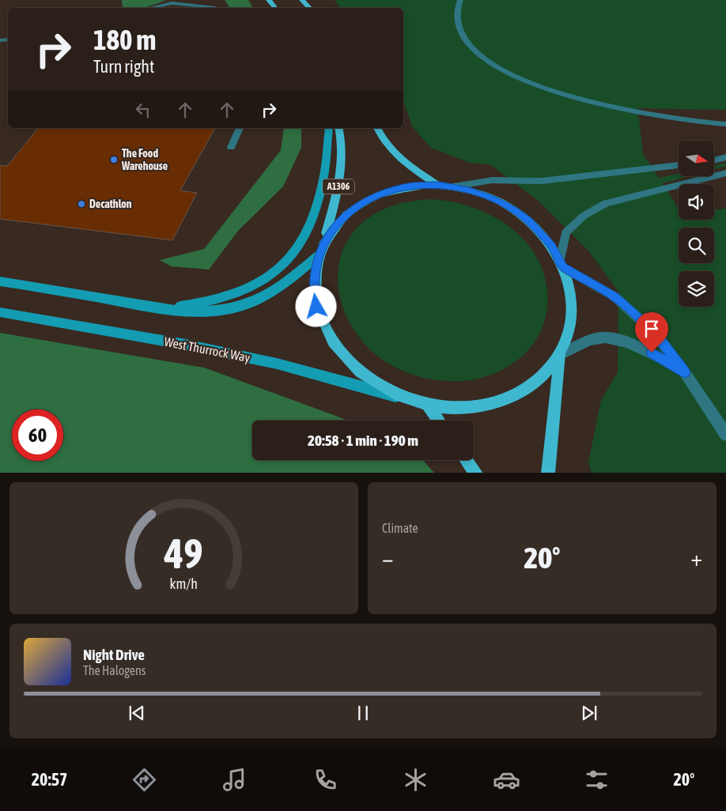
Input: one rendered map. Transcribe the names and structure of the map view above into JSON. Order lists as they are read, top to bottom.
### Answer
{
  "streets": {
    "main road": ["A1306", "West Thurrock Way"]
  },
  "places": ["The Food Warehouse", "Decathlon"],
  "north": "right",
  "page": {
    "turn": ["180 m", "Turn right"],
    "limit": "60",
    "trip": "20:58 · 1 min · 190 m",
    "tile": "Climate",
    "heat": ["−", "20°", "+"],
    "song": ["Night Drive", "The Halogens"],
    "tabs": ["20:57", "20°"],
    "gauge": ["49", "km/h"]
  }
}
